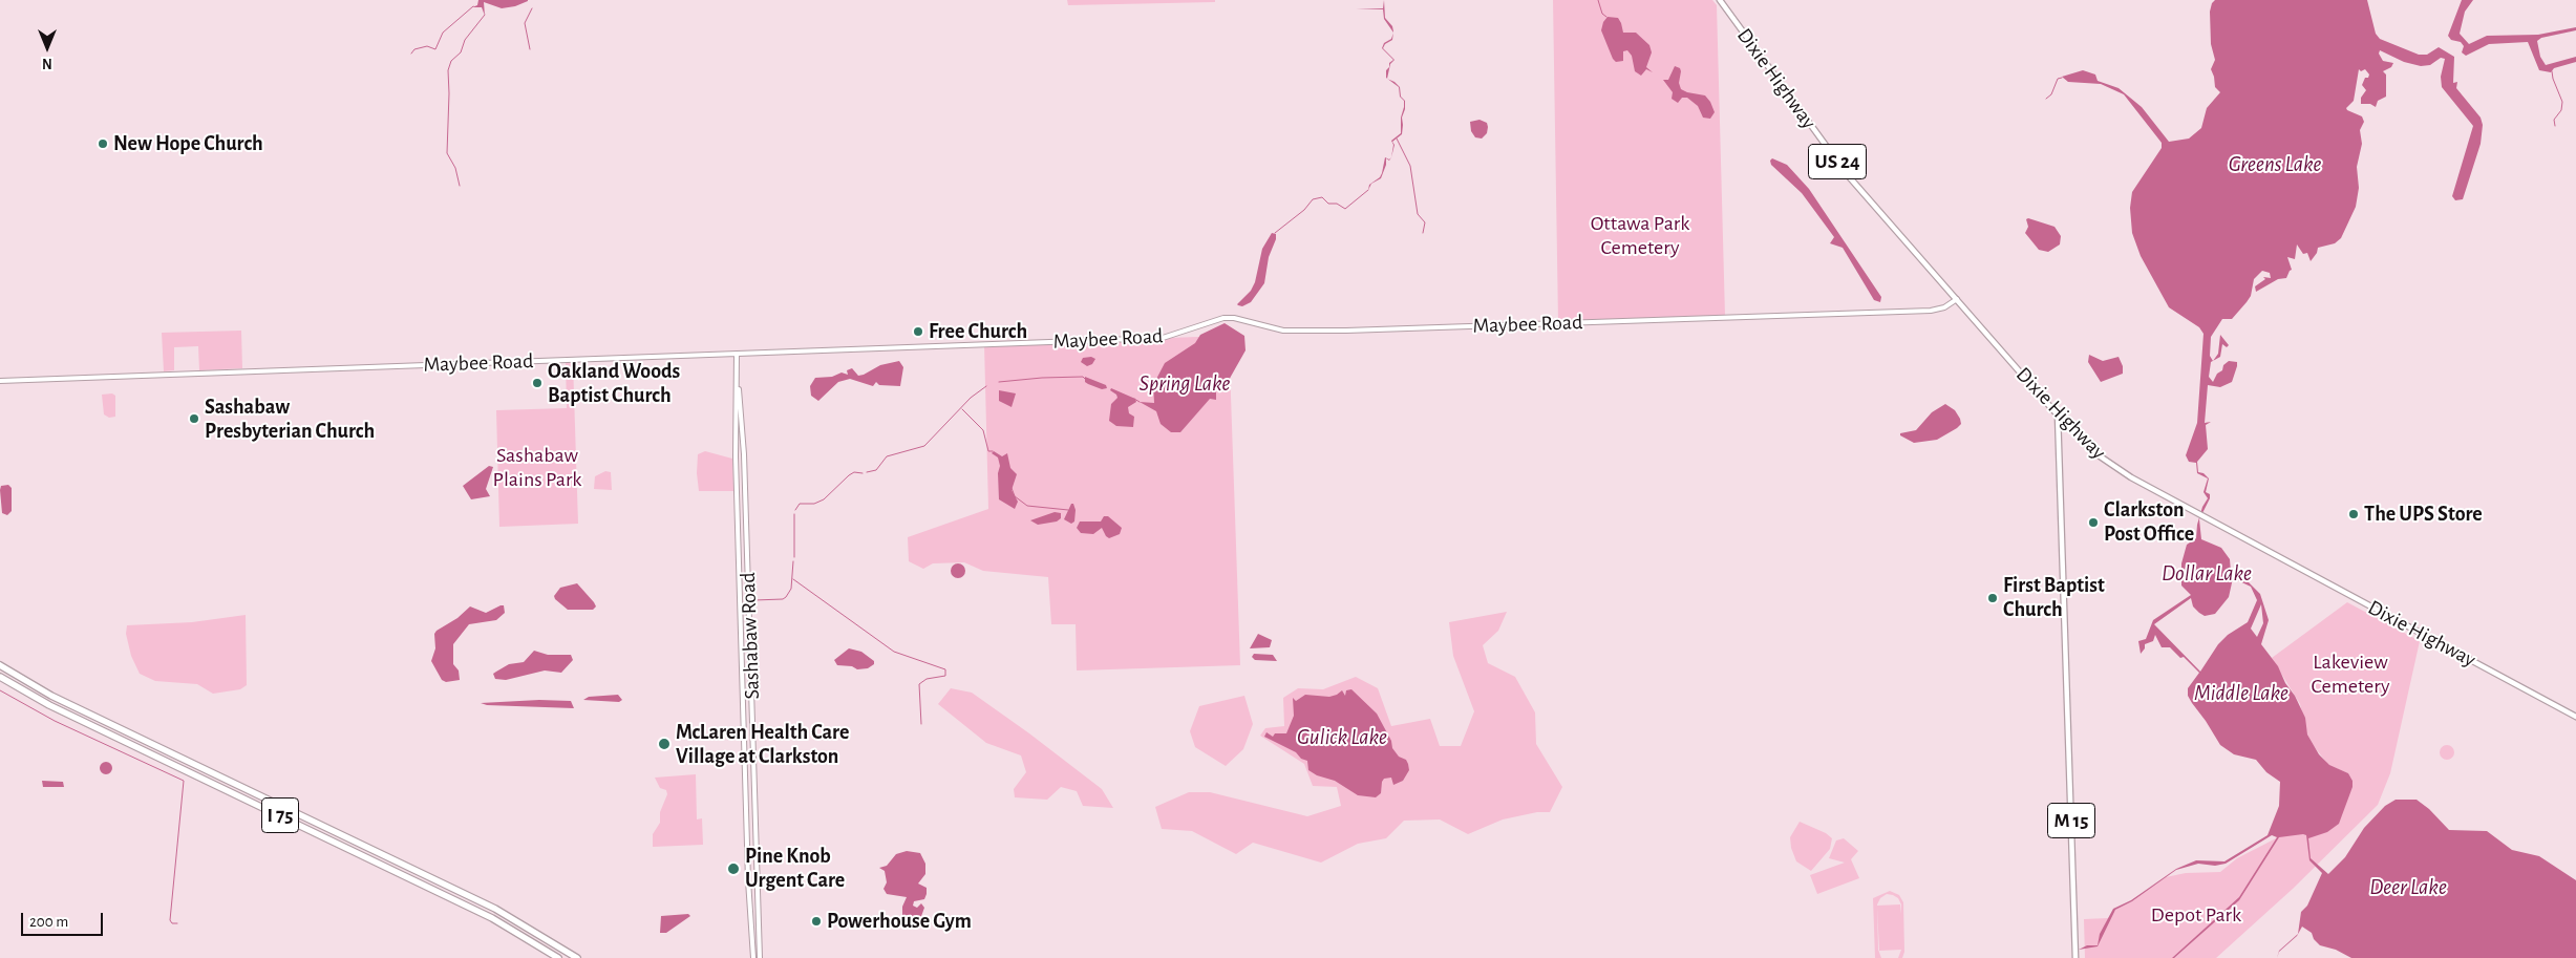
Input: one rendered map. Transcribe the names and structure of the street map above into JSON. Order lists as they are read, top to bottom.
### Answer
{
  "streets": {
    "highway": ["I 75"],
    "main road": [
      "Dixie Highway",
      "US 24",
      "Maybee Road",
      "Sashabaw Road",
      "M 15"
    ]
  },
  "crossings": [
    ["Dixie Highway", "Maybee Road"],
    ["Dixie Highway", "M 15"],
    ["Maybee Road", "Sashabaw Road"]
  ],
  "water": [
    "Greens Lake",
    "Spring Lake",
    "Dollar Lake",
    "Middle Lake",
    "Gulick Lake",
    "Deer Lake"
  ],
  "parks": [
    "Ottawa Park Cemetery",
    "Sashabaw Plains Park",
    "Lakeview Cemetery",
    "Depot Park"
  ],
  "places": [
    "New Hope Church",
    "Free Church",
    "Oakland Woods Baptist Church",
    "Sashabaw Presbyterian Church",
    "The UPS Store",
    "Clarkston Post Office",
    "First Baptist Church",
    "McLaren Health Care Village at Clarkston",
    "Pine Knob Urgent Care",
    "Powerhouse Gym"
  ],
  "scale_bar": "200 m",
  "north": "bottom"
}
